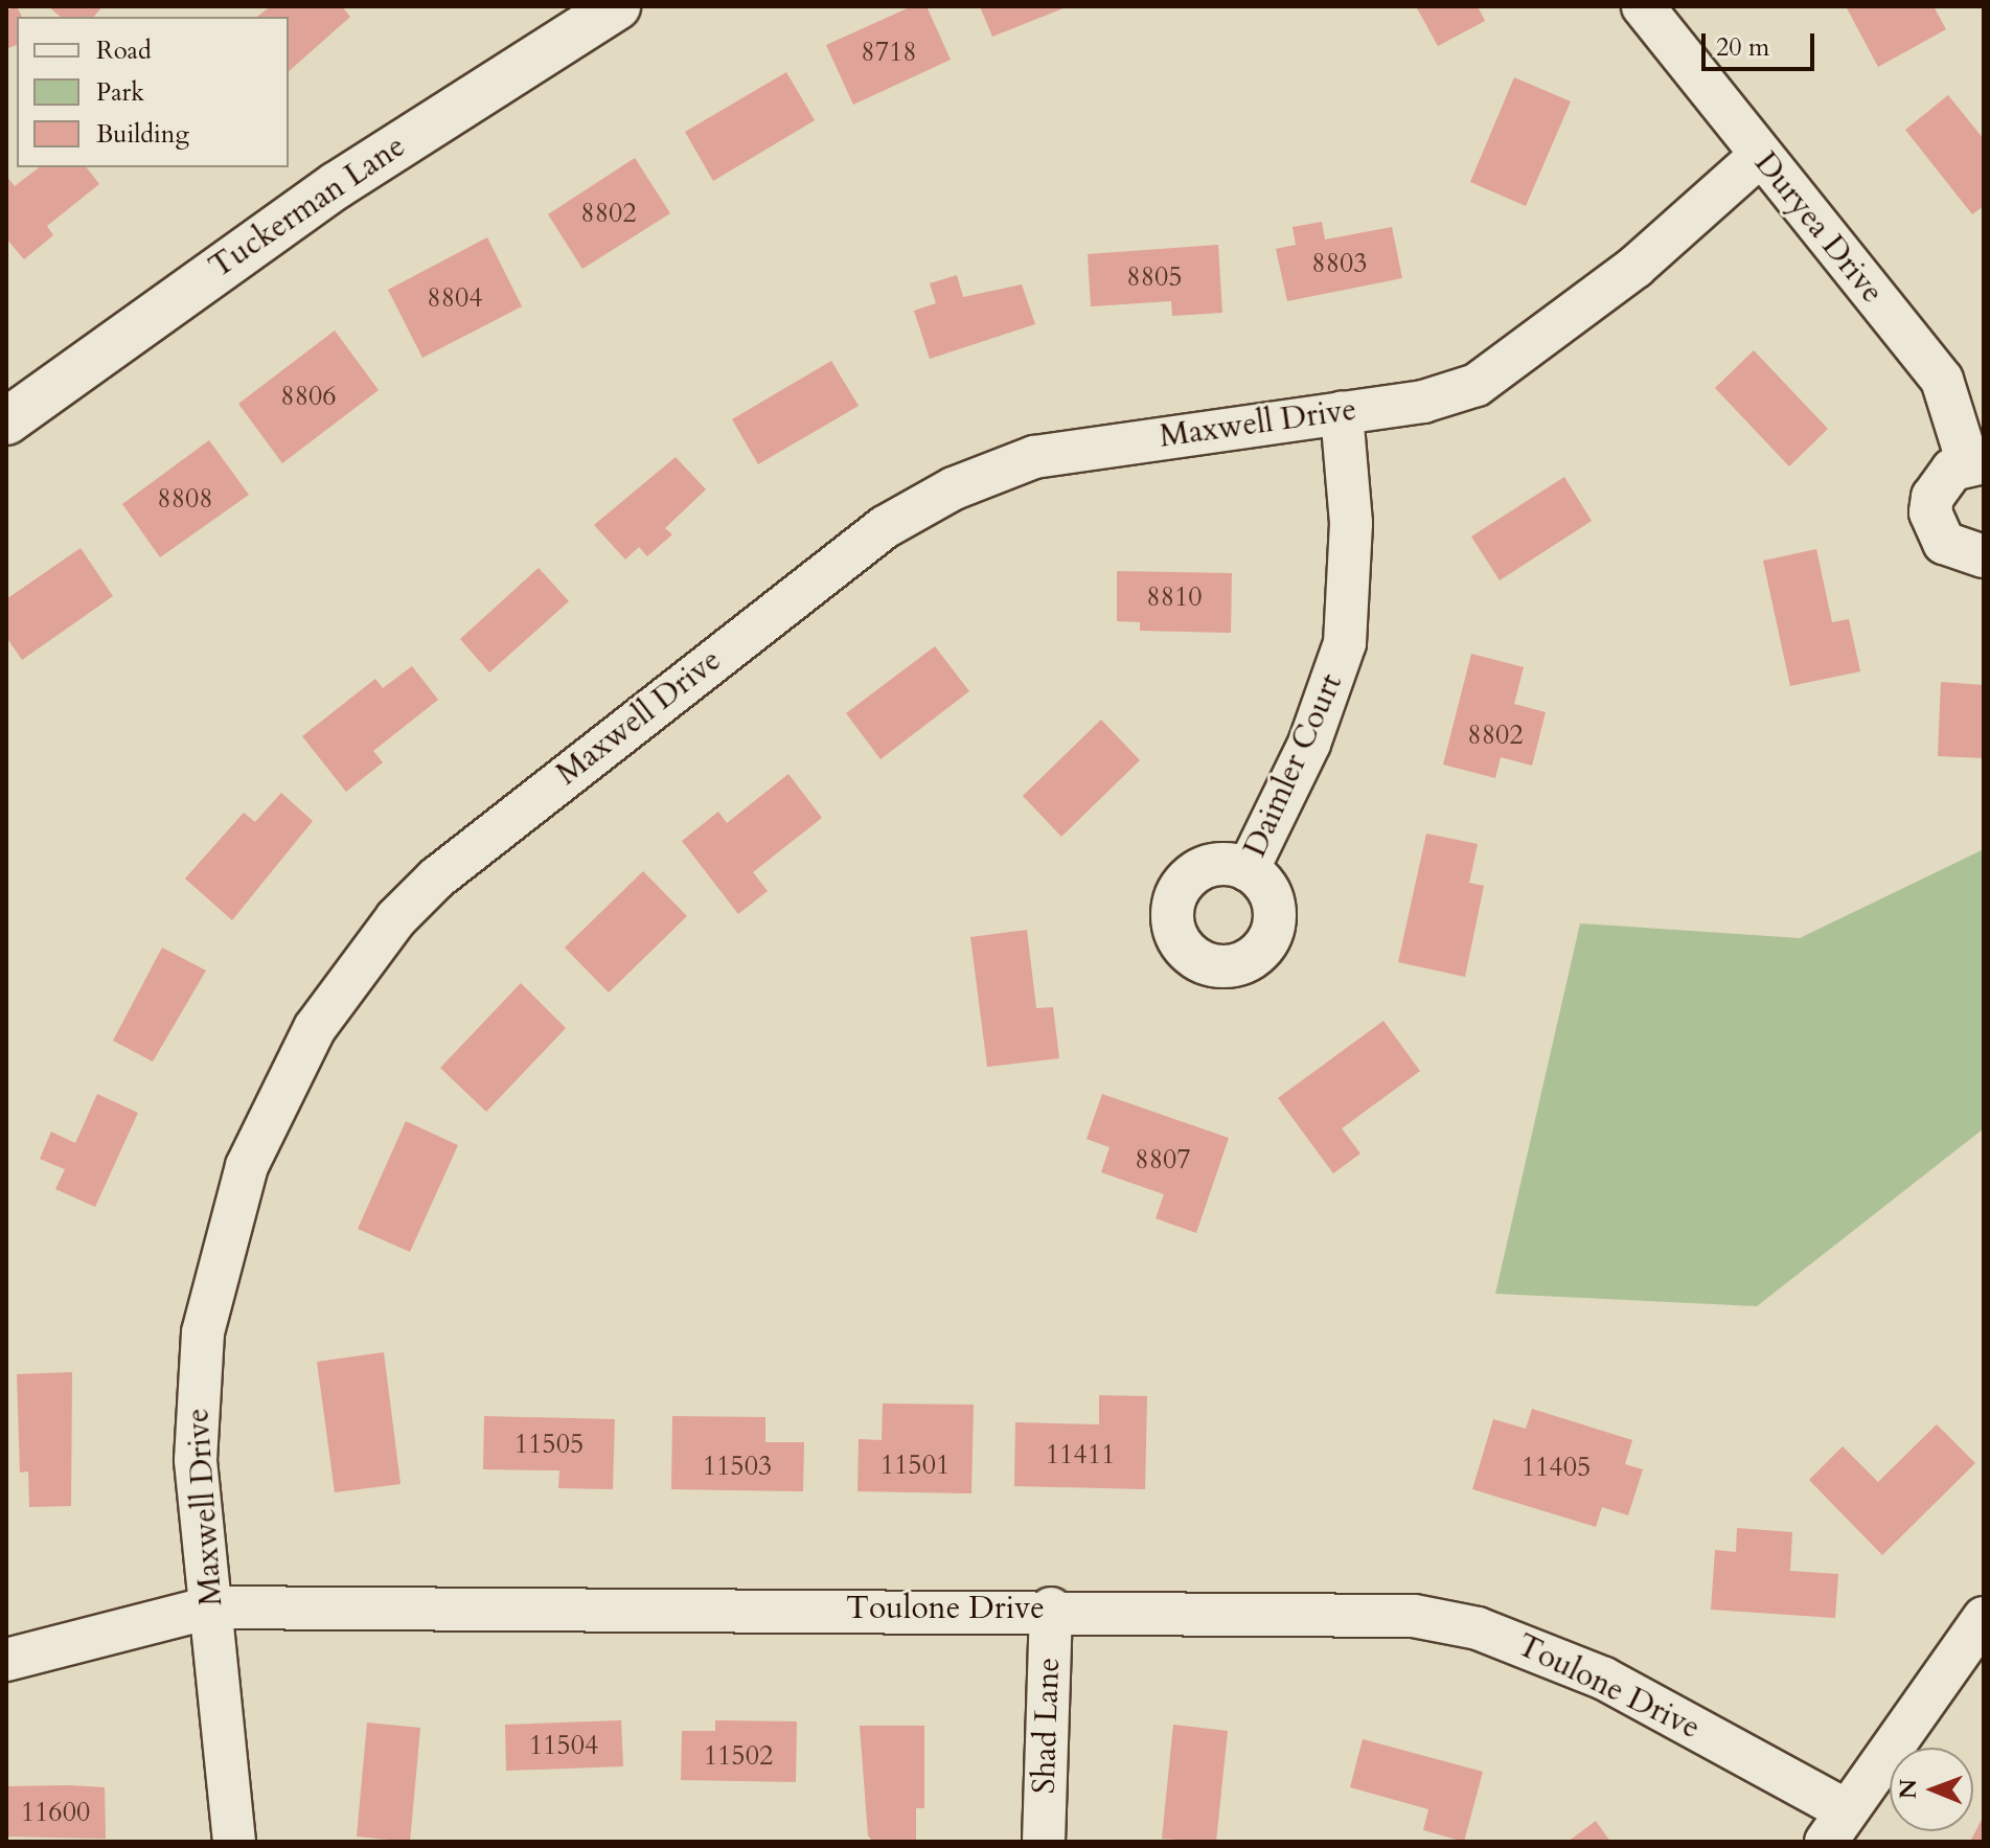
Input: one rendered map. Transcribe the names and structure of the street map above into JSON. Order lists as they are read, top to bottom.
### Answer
{
  "streets": {
    "main road": ["Tuckerman Lane"],
    "street": [
      "Duryea Drive",
      "Maxwell Drive",
      "Daimler Court",
      "Toulone Drive",
      "Shad Lane"
    ]
  },
  "crossings": [
    ["Duryea Drive", "Maxwell Drive"],
    ["Maxwell Drive", "Daimler Court"],
    ["Maxwell Drive", "Toulone Drive"],
    ["Toulone Drive", "Shad Lane"]
  ],
  "house_numbers": [
    "8718",
    "8802",
    "8803",
    "8805",
    "8804",
    "8806",
    "8808",
    "8810",
    "8802",
    "8807",
    "11505",
    "11411",
    "11501",
    "11503",
    "11405",
    "11504",
    "11502",
    "11600"
  ],
  "legend": ["Road", "Park", "Building"],
  "scale_bar": "20 m",
  "north": "left"
}
